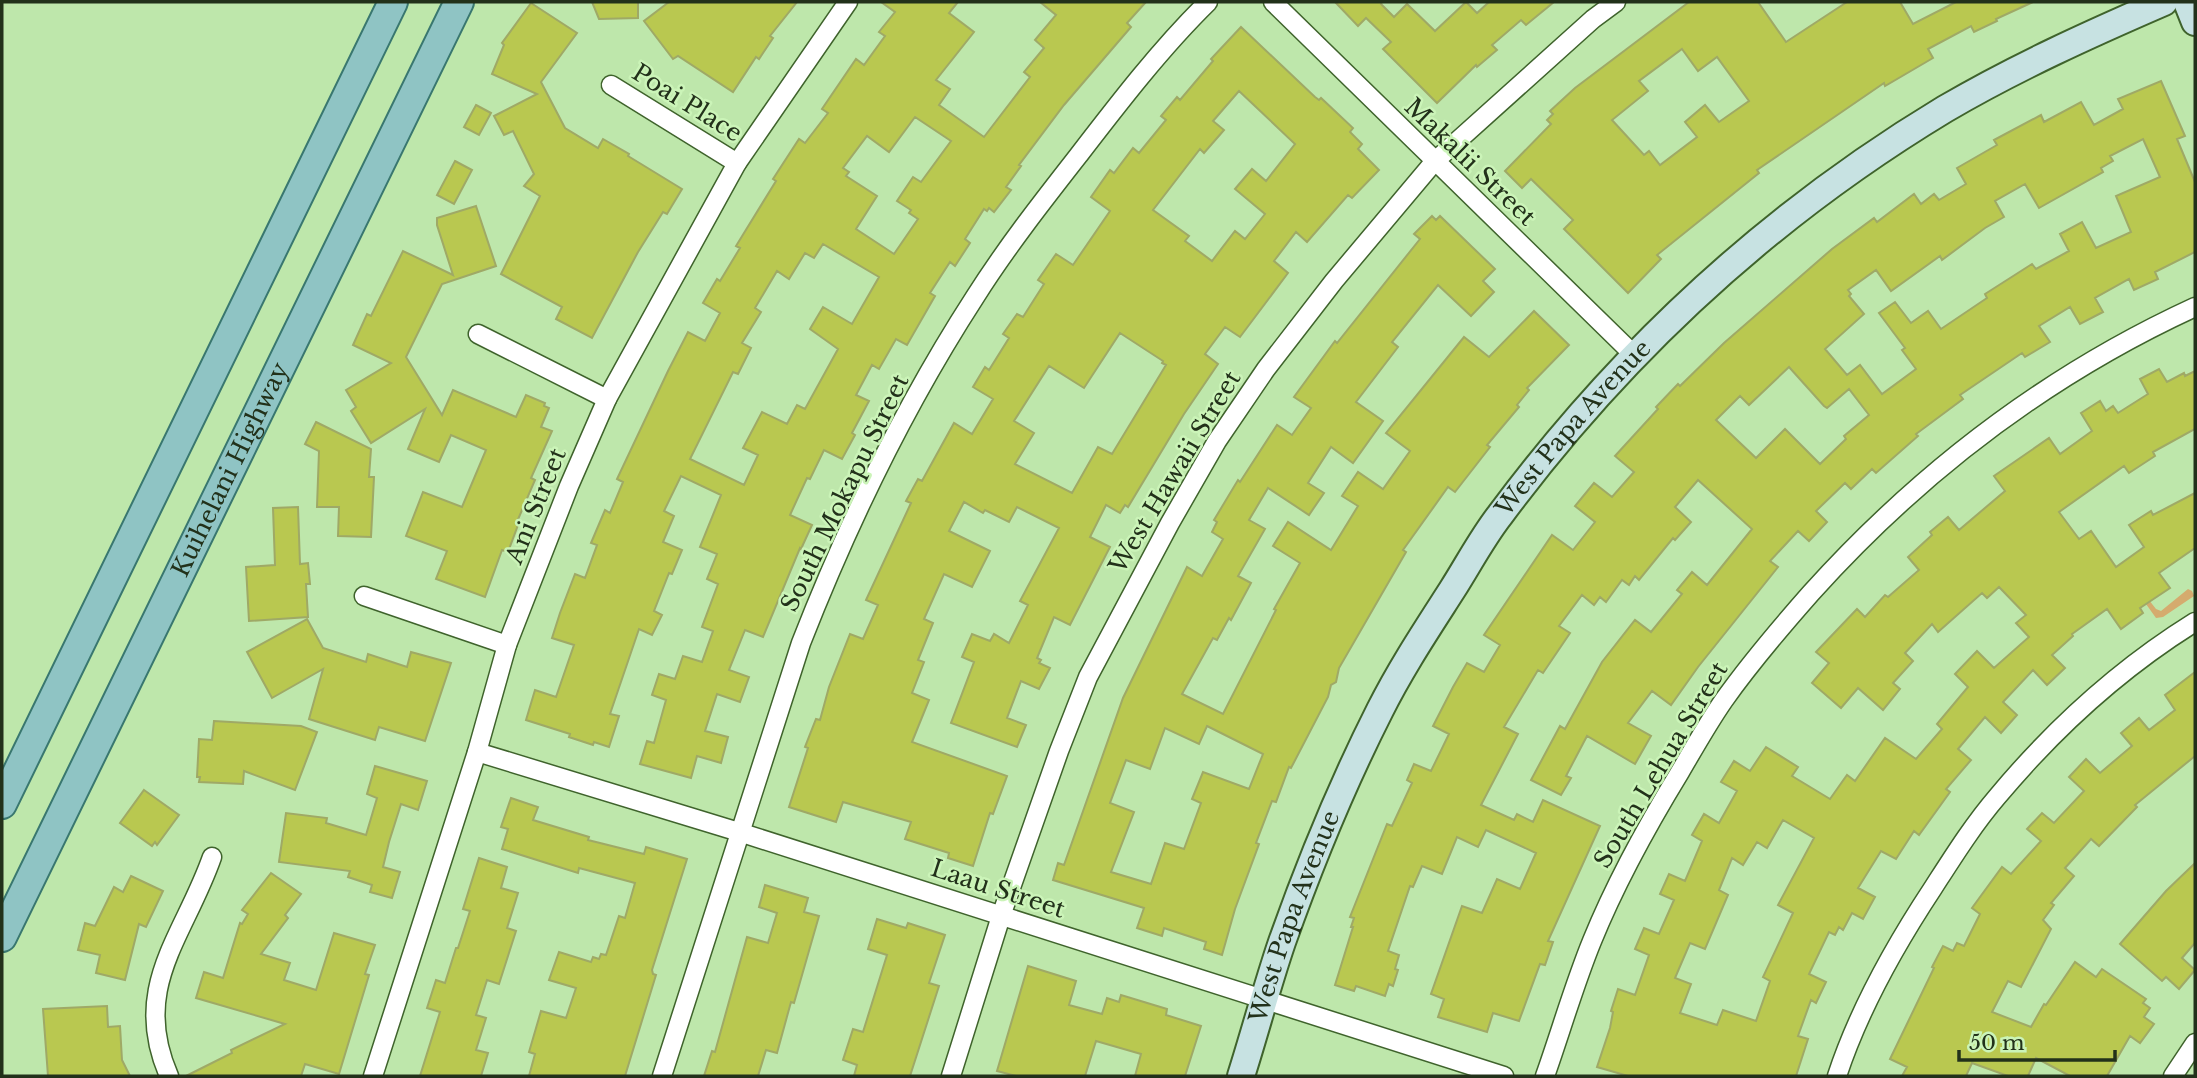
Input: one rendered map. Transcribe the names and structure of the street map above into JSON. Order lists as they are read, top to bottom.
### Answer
{
  "streets": {
    "main road": ["Kuihelani Highway"],
    "street": [
      "Poai Place",
      "Makalii Street",
      "West Papa Avenue",
      "West Hawaii Street",
      "South Mokapu Street",
      "Ani Street",
      "South Lehua Street",
      "Laau Street"
    ]
  },
  "crossings": [
    ["Poai Place", "Ani Street"],
    ["Makalii Street", "West Papa Avenue"],
    ["Makalii Street", "West Hawaii Street"],
    ["West Papa Avenue", "Laau Street"],
    ["West Hawaii Street", "Laau Street"],
    ["South Mokapu Street", "Laau Street"],
    ["Ani Street", "Laau Street"]
  ],
  "scale_bar": "50 m"
}
